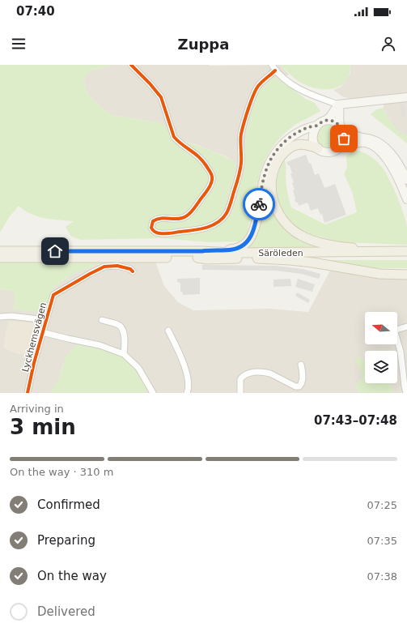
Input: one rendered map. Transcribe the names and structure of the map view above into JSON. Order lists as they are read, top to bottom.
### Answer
{
  "streets": {
    "main road": ["Säröleden"],
    "street": ["Lyckhemsvägen"]
  },
  "north": "left",
  "page": {
    "status": "07:40",
    "header": "Zuppa",
    "heading": ["3 min", "Arriving in", "07:43–07:48"],
    "bar": "On the way · 310 m",
    "list": [
      ["Confirmed", "07:25"],
      ["Preparing", "07:35"],
      ["On the way", "07:38"],
      "Delivered"
    ]
  }
}
